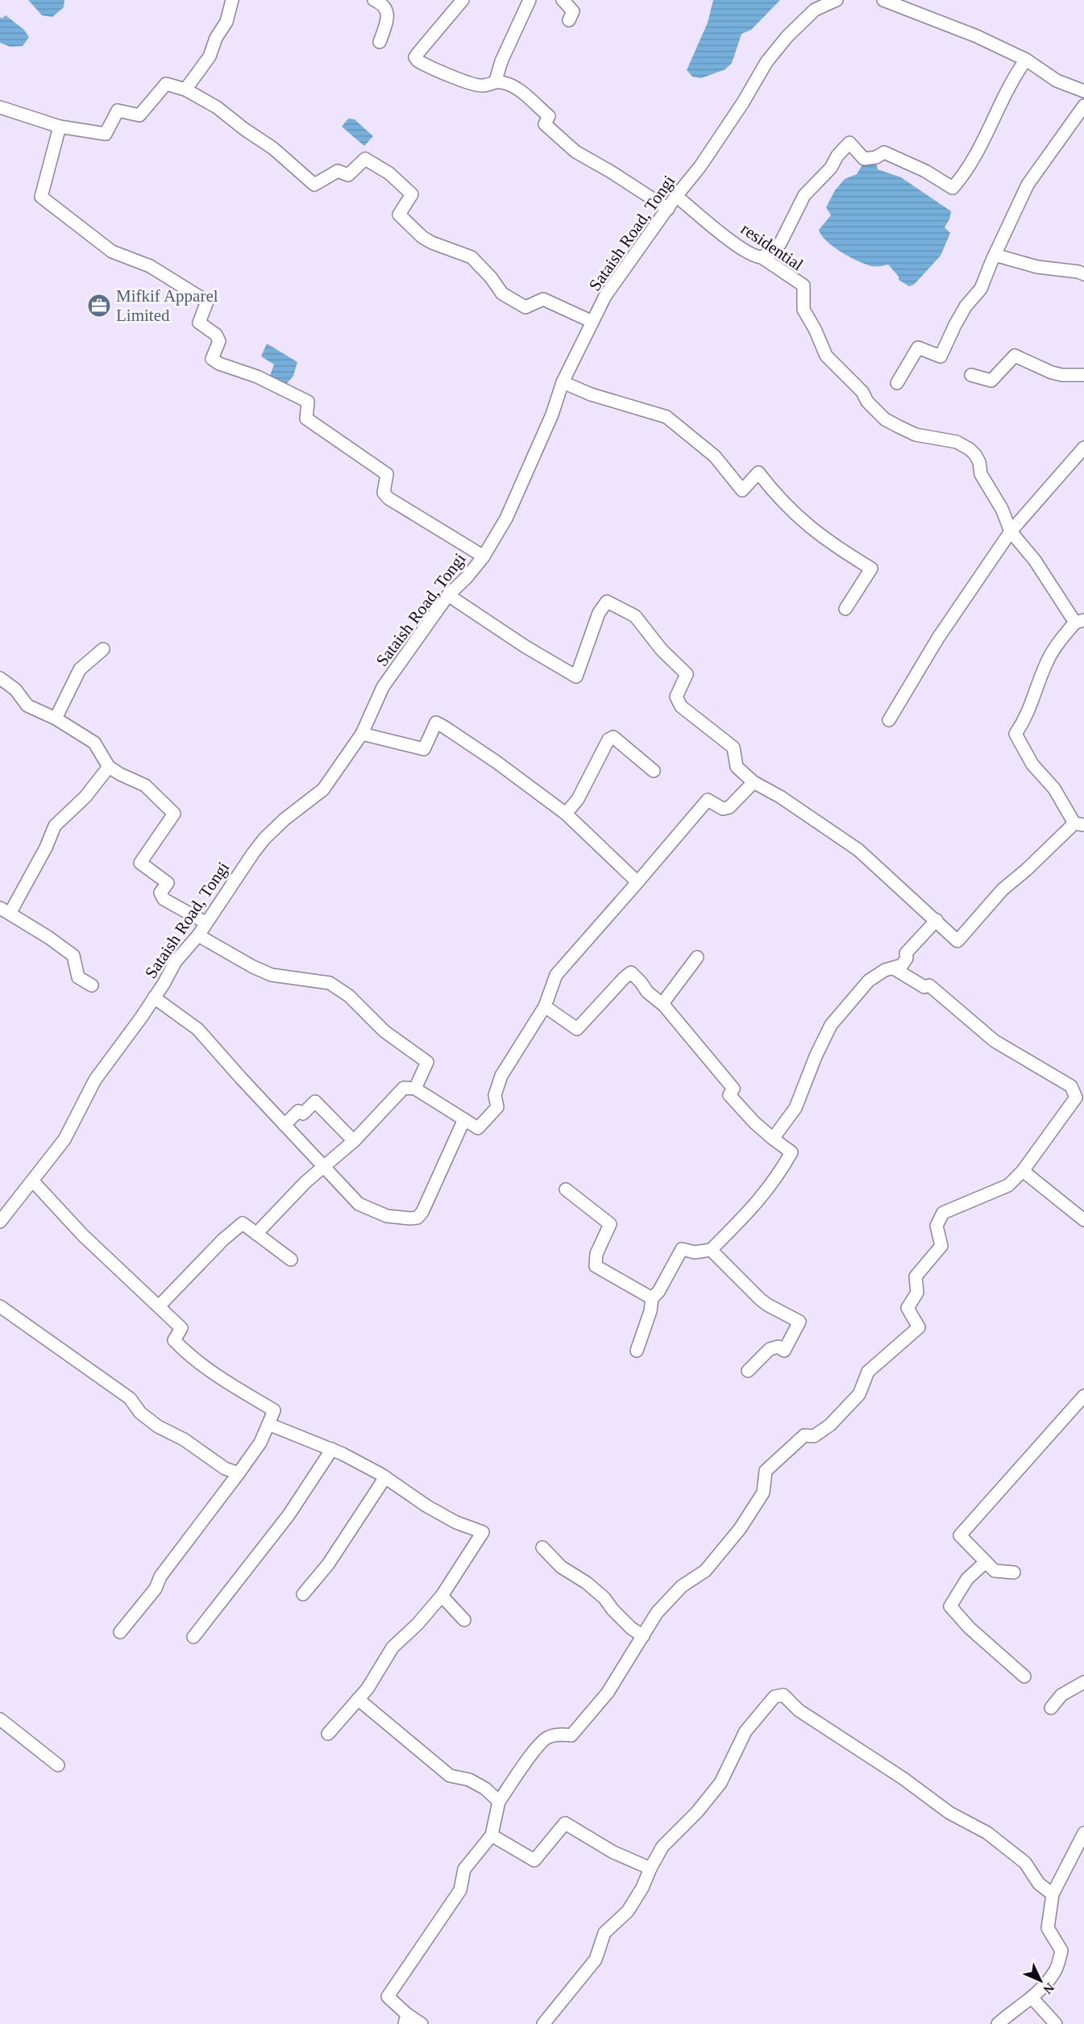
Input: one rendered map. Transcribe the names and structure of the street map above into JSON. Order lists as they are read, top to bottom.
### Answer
{
  "streets": {
    "street": ["Sataish Road, Tongi", "residential"]
  },
  "crossings": [
    ["Sataish Road, Tongi", "residential"]
  ],
  "places": {
    "office": ["Mifkif Apparel Limited"]
  },
  "north": "bottom right"
}
